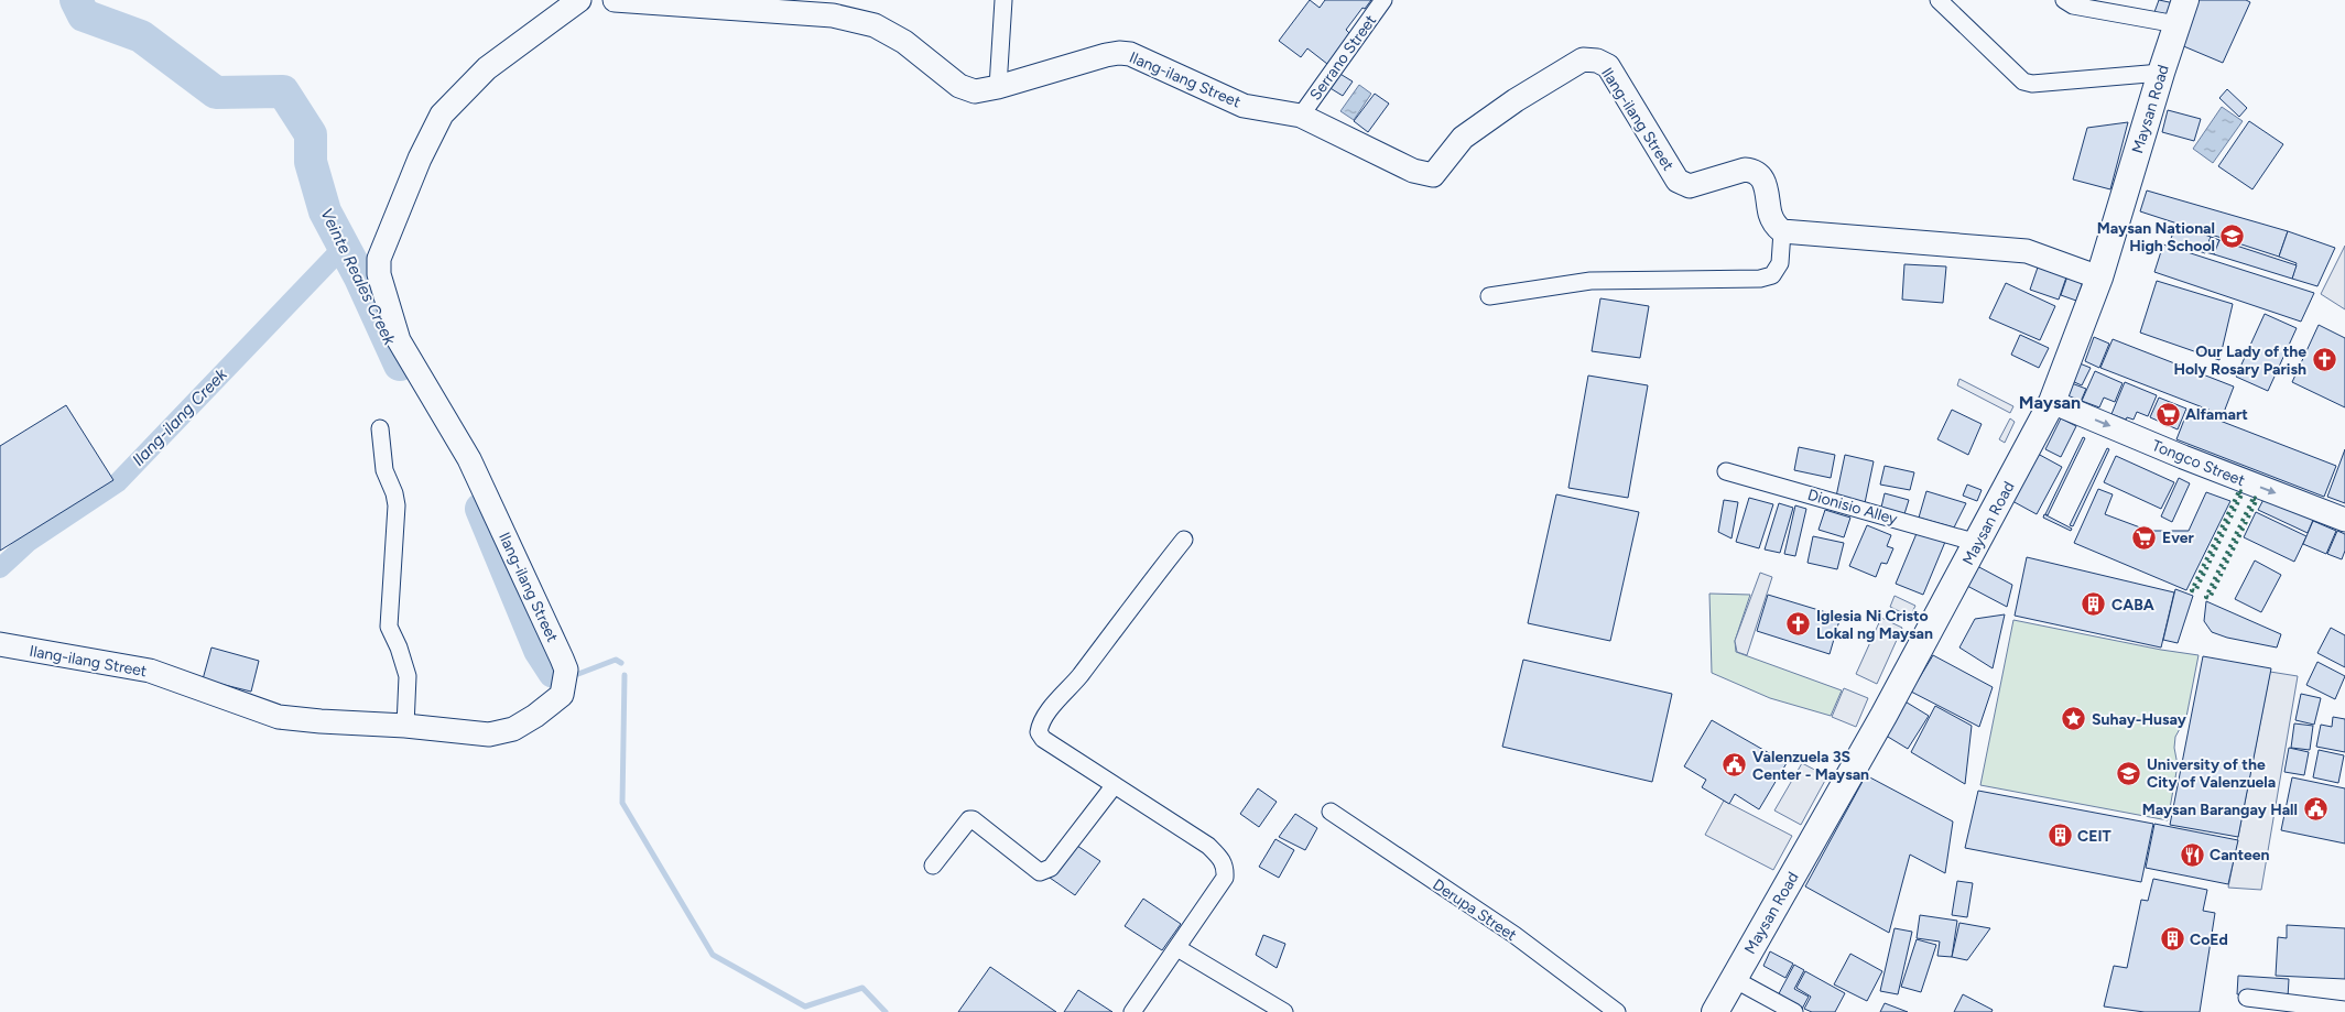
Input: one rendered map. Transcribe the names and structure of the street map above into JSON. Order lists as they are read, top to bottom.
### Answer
{
  "streets": {
    "main road": ["Maysan Road"],
    "street": [
      "Serrano Street",
      "Ilang-ilang Street",
      "Tongco Street",
      "Dionisio Alley",
      "Derupa Street"
    ]
  },
  "crossings": [
    ["Serrano Street", "Ilang-ilang Street"],
    ["Maysan Road", "Tongco Street"],
    ["Maysan Road", "Dionisio Alley"]
  ],
  "one_way": ["Tongco Street"],
  "districts": ["Maysan"],
  "water": ["Veinte Reales Creek", "Ilang-ilang Creek"],
  "places": {
    "school or university": ["Maysan National High School", "University of the City of Valenzuela"],
    "church": ["Our Lady of the Holy Rosary Parish", "Iglesia Ni Cristo Lokal ng Maysan"],
    "supermarket": ["Alfamart", "Ever"],
    "building": ["CABA", "CEIT", "CoEd"],
    "place": ["Suhay-Husay"],
    "public building": ["Valenzuela 3S Center - Maysan", "Maysan Barangay Hall"],
    "restaurant": ["Canteen"]
  }
}
